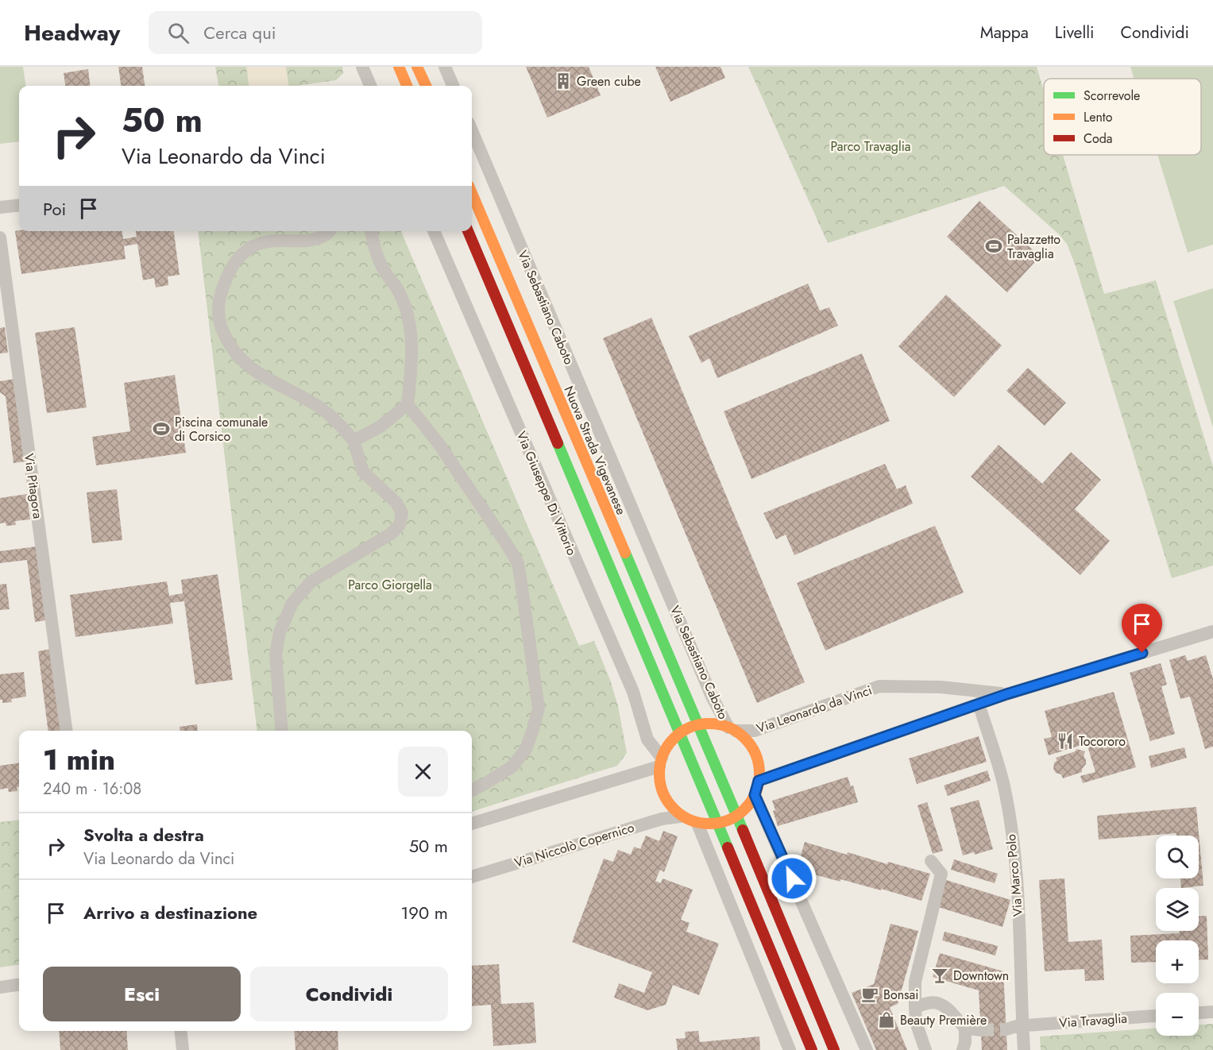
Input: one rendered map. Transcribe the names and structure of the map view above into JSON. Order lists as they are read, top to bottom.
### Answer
{
  "streets": {
    "main road": ["Nuova Strada Vigevanese"],
    "street": [
      "Via Sebastiano Caboto",
      "Via Pitagora",
      "Via Giuseppe Di Vittorio",
      "Via Leonardo da Vinci",
      "Via Niccolò Copernico",
      "Via Marco Polo",
      "Via Travaglia"
    ]
  },
  "crossings": [
    ["Via Sebastiano Caboto", "Via Leonardo da Vinci"],
    ["Via Leonardo da Vinci", "Via Marco Polo"],
    ["Via Marco Polo", "Via Travaglia"]
  ],
  "parks": ["Parco Travaglia", "Parco Giorgella"],
  "places": {
    "building": ["Green cube"],
    "sports": ["Palazzetto Travaglia", "Piscina comunale di Corsico"],
    "restaurant": ["Tocororo"],
    "bar": ["Downtown"],
    "cafe": ["Bonsai"],
    "shop": ["Beauty Première"]
  },
  "legend": ["Scorrevole", "Lento", "Coda"],
  "page": {
    "header": "Headway",
    "search": "Cerca qui",
    "nav": ["Mappa", "Livelli", "Condividi"],
    "turn": ["50 m", "Via Leonardo da Vinci"],
    "then": "Poi",
    "heading": ["1 min", "240 m · 16:08"],
    "list": [
      {
        "name": "Svolta a destra",
        "note": "Via Leonardo da Vinci",
        "value": "50 m"
      },
      {
        "name": "Arrivo a destinazione",
        "value": "190 m"
      }
    ],
    "map_buttons": ["+", "−"],
    "buttons": ["Esci", "Condividi"]
  }
}
